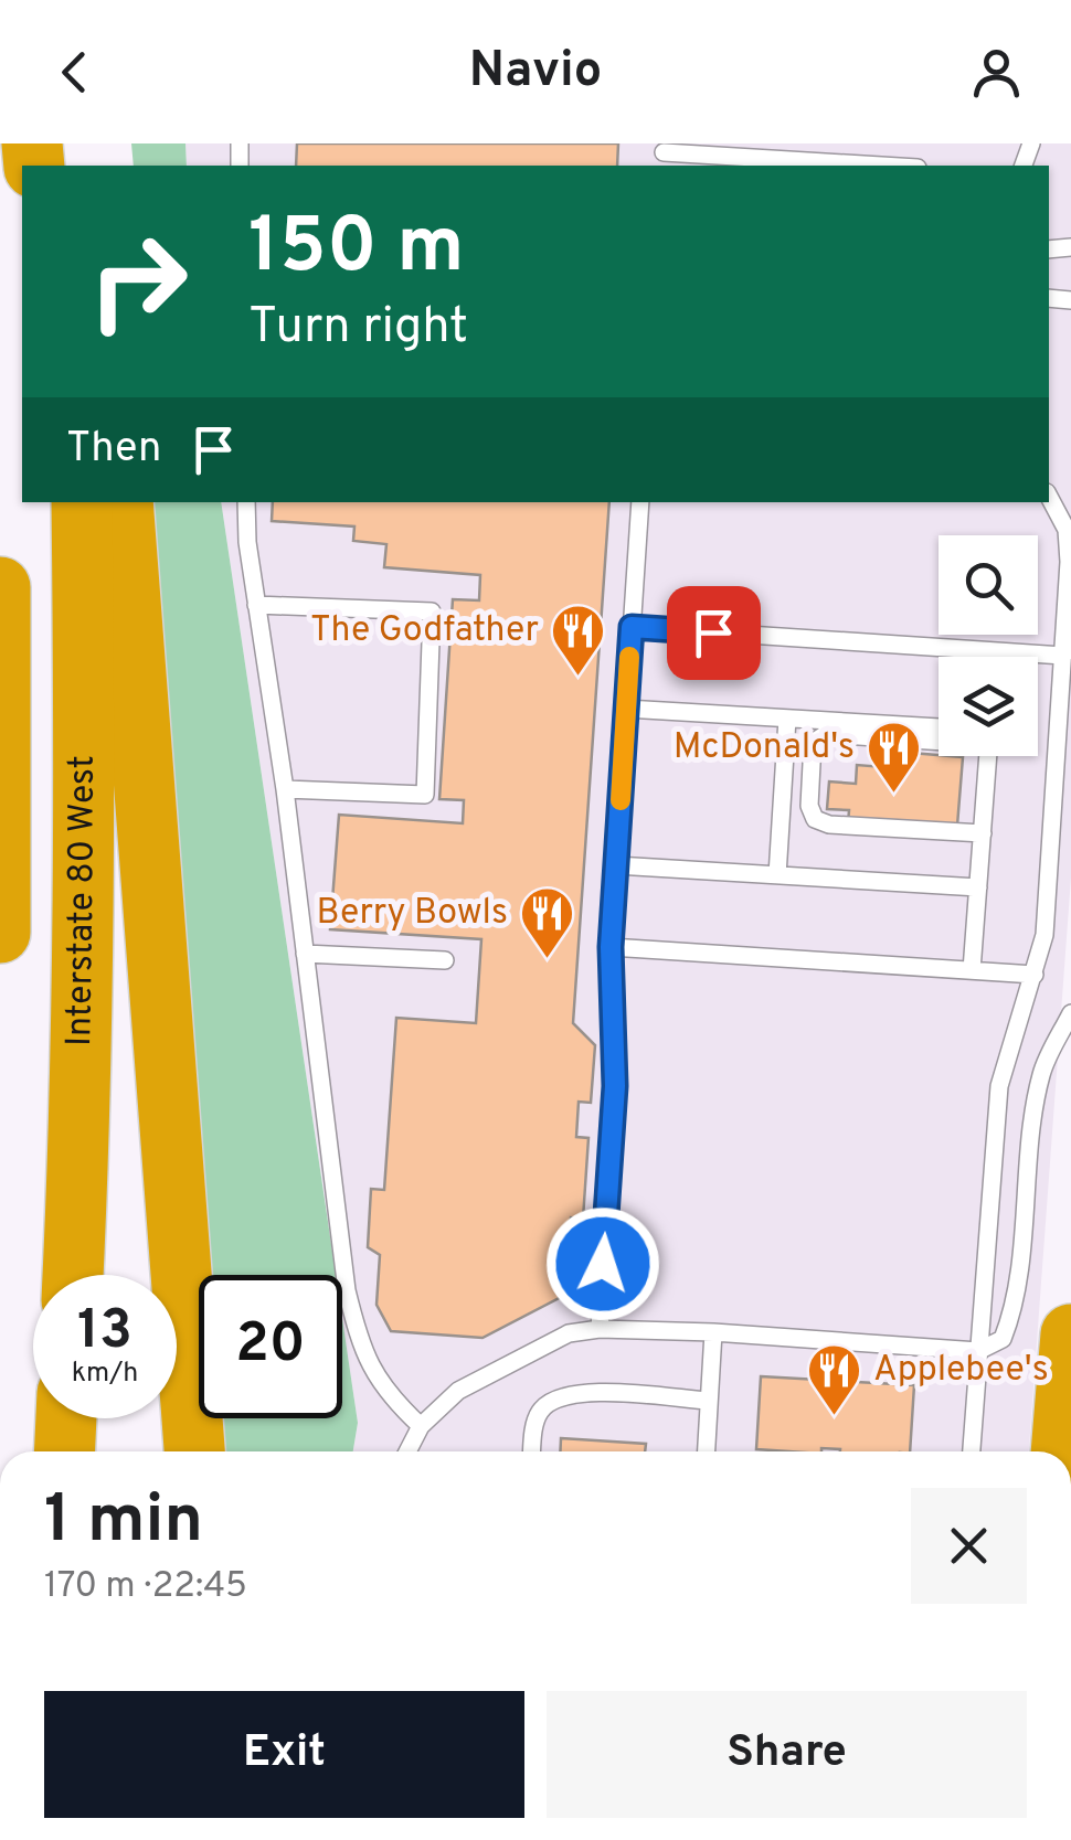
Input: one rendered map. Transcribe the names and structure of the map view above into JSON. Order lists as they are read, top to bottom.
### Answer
{
  "streets": {
    "highway": ["Interstate 80 West"]
  },
  "places": {
    "restaurant": [
      "The Godfather",
      "McDonald's",
      "Berry Bowls",
      "Applebee's"
    ]
  },
  "page": {
    "header": "Navio",
    "turn": ["150 m", "Turn right"],
    "then": "Then",
    "speed": "13 km/h",
    "limit": "20",
    "heading": ["1 min", "170 m · 22:45"],
    "buttons": ["Exit", "Share"]
  }
}
